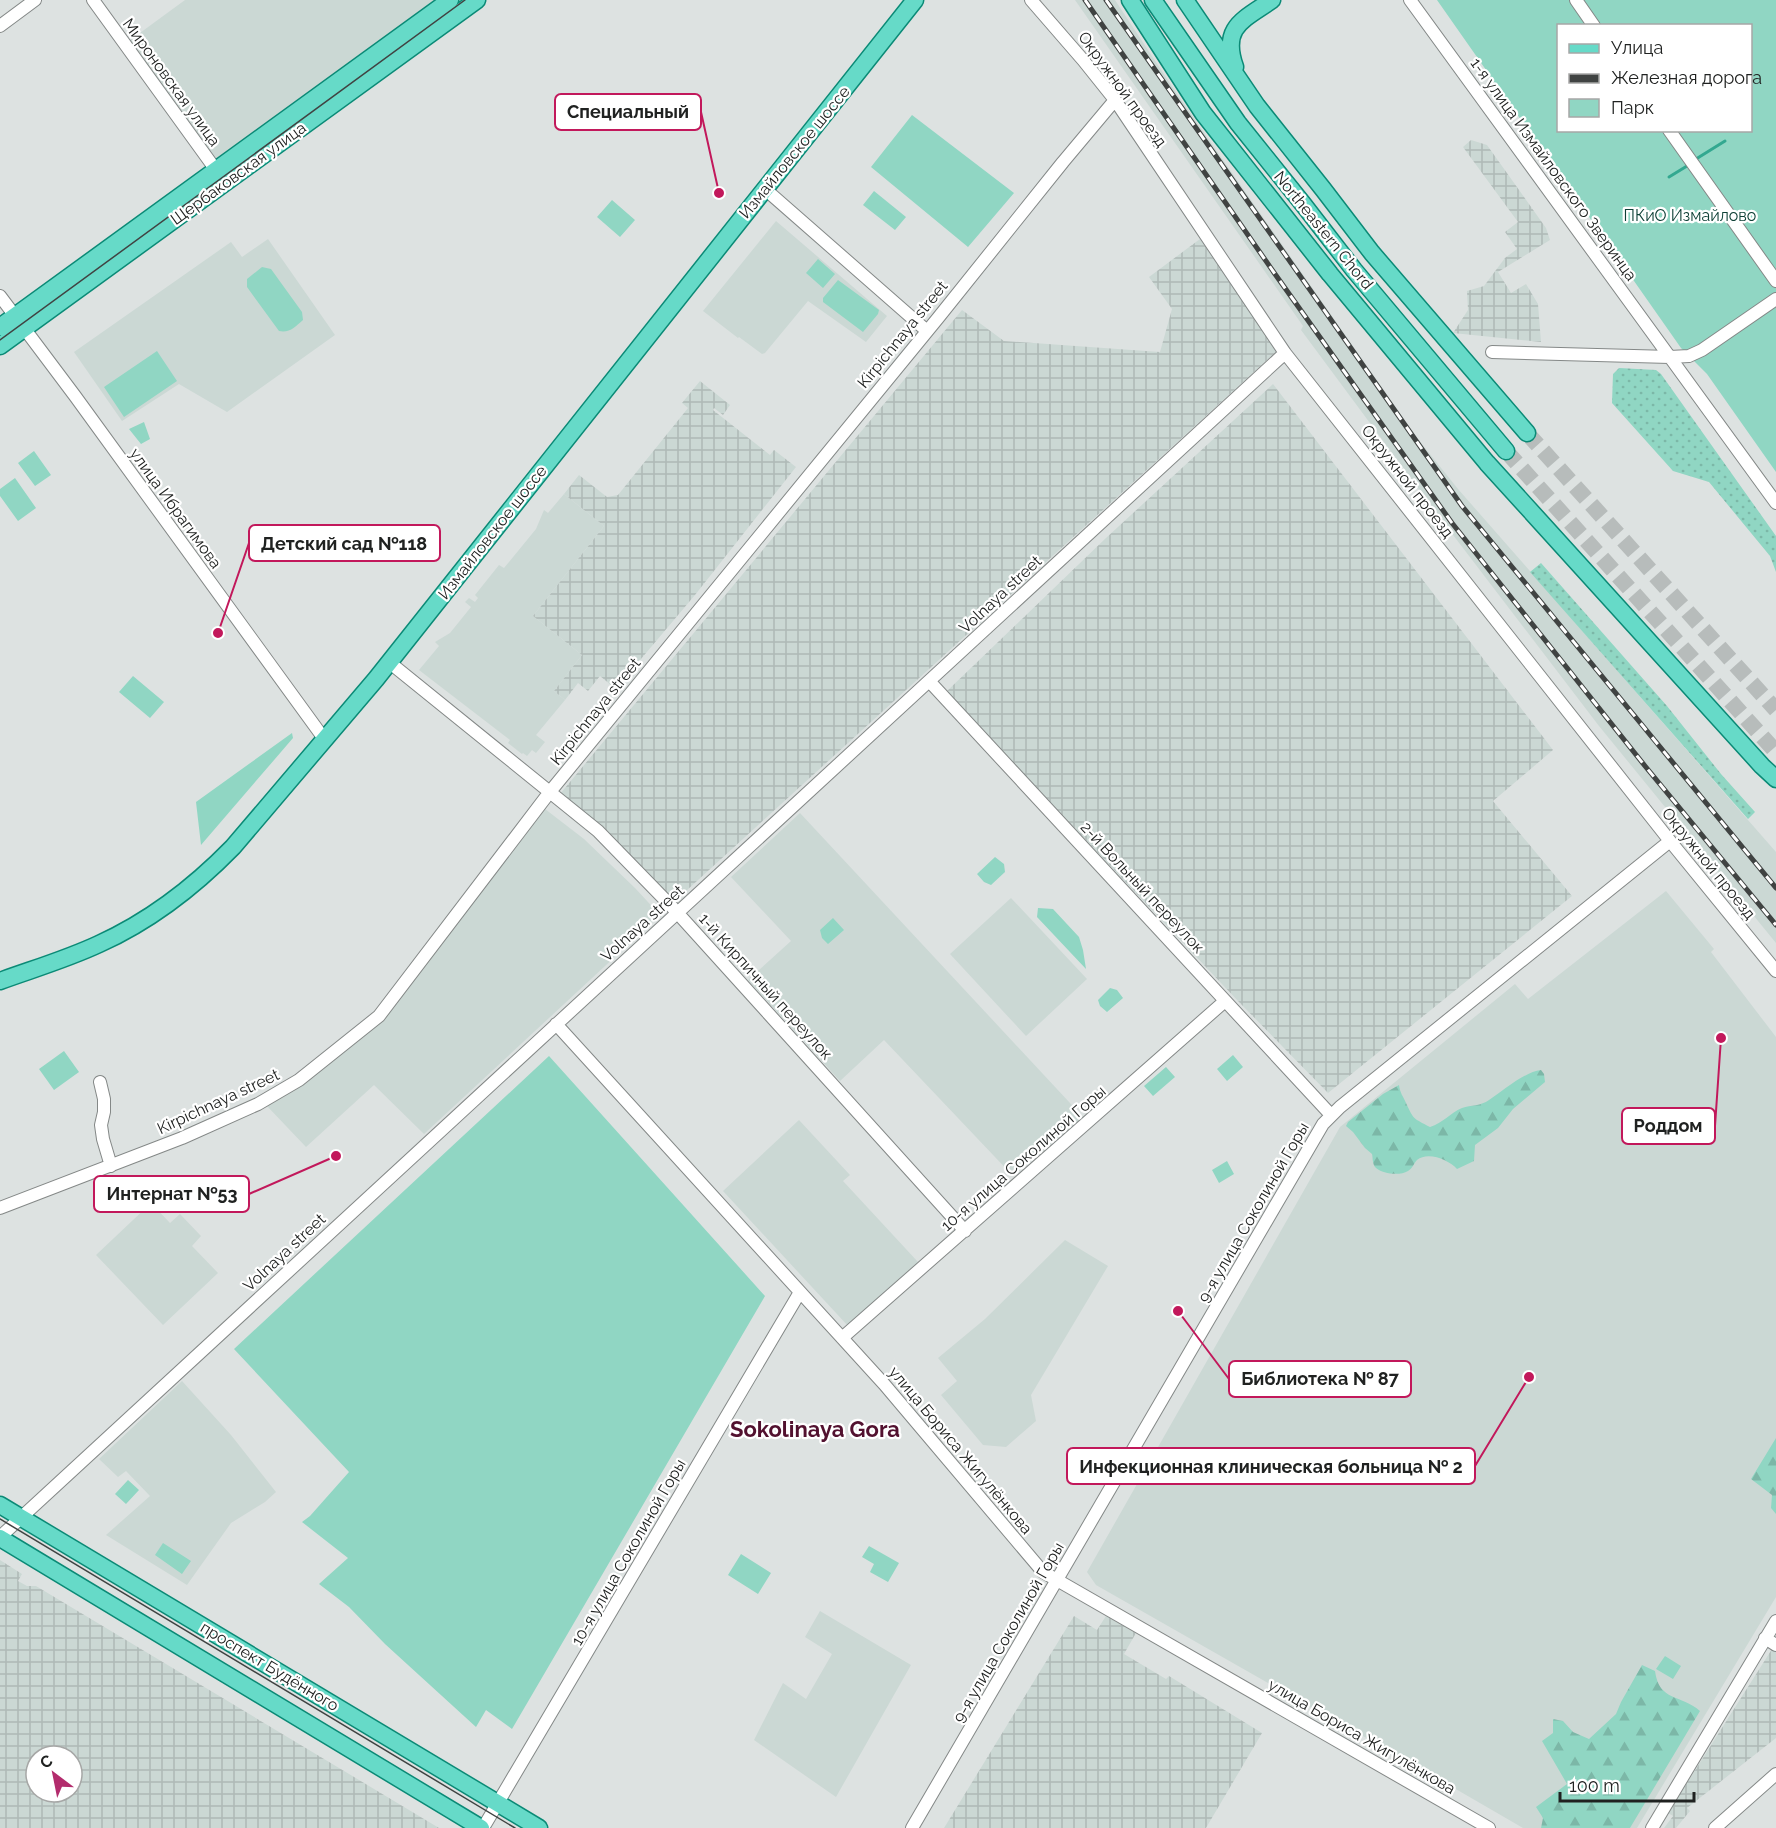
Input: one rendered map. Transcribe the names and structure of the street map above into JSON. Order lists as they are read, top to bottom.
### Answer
{
  "streets": {
    "main road": [
      "Измайловское шоссе",
      "Щербаковская улица",
      "Northeastern Chord",
      "проспект Будённого"
    ],
    "street": [
      "Мироновская улица",
      "Окружной проезд",
      "1-я улица Измайловского Зверинца",
      "Kirpichnaya street",
      "улица Ибрагимова",
      "Volnaya street",
      "2-й Вольный переулок",
      "1-й Кирпичный переулок",
      "10-я улица Соколиной Горы",
      "9-я улица Соколиной Горы",
      "улица Бориса Жигулёнкова"
    ]
  },
  "crossings": [
    ["Мироновская улица", "Щербаковская улица"],
    ["Окружной проезд", "Kirpichnaya street"],
    ["Окружной проезд", "Volnaya street"],
    ["Окружной проезд", "9-я улица Соколиной Горы"],
    ["Измайловское шоссе", "улица Ибрагимова"],
    ["Измайловское шоссе", "1-й Кирпичный переулок"],
    ["Щербаковская улица", "улица Ибрагимова"],
    ["Kirpichnaya street", "1-й Кирпичный переулок"],
    ["Volnaya street", "2-й Вольный переулок"],
    ["Volnaya street", "1-й Кирпичный переулок"],
    ["Volnaya street", "улица Бориса Жигулёнкова"],
    ["Volnaya street", "проспект Будённого"],
    ["2-й Вольный переулок", "10-я улица Соколиной Горы"],
    ["2-й Вольный переулок", "9-я улица Соколиной Горы"],
    ["1-й Кирпичный переулок", "10-я улица Соколиной Горы"],
    ["10-я улица Соколиной Горы", "улица Бориса Жигулёнкова"],
    ["10-я улица Соколиной Горы", "проспект Будённого"],
    ["9-я улица Соколиной Горы", "улица Бориса Жигулёнкова"]
  ],
  "districts": ["Sokolinaya Gora"],
  "parks": ["ПКиО Измайлово"],
  "places": [
    "Специальный",
    "Детский сад №118",
    "Роддом",
    "Интернат №53",
    "Библиотека № 87",
    "Инфекционная клиническая больница № 2"
  ],
  "legend": ["Улица", "Железная дорога", "Парк"],
  "scale_bar": "100 m",
  "north": "top left"
}
